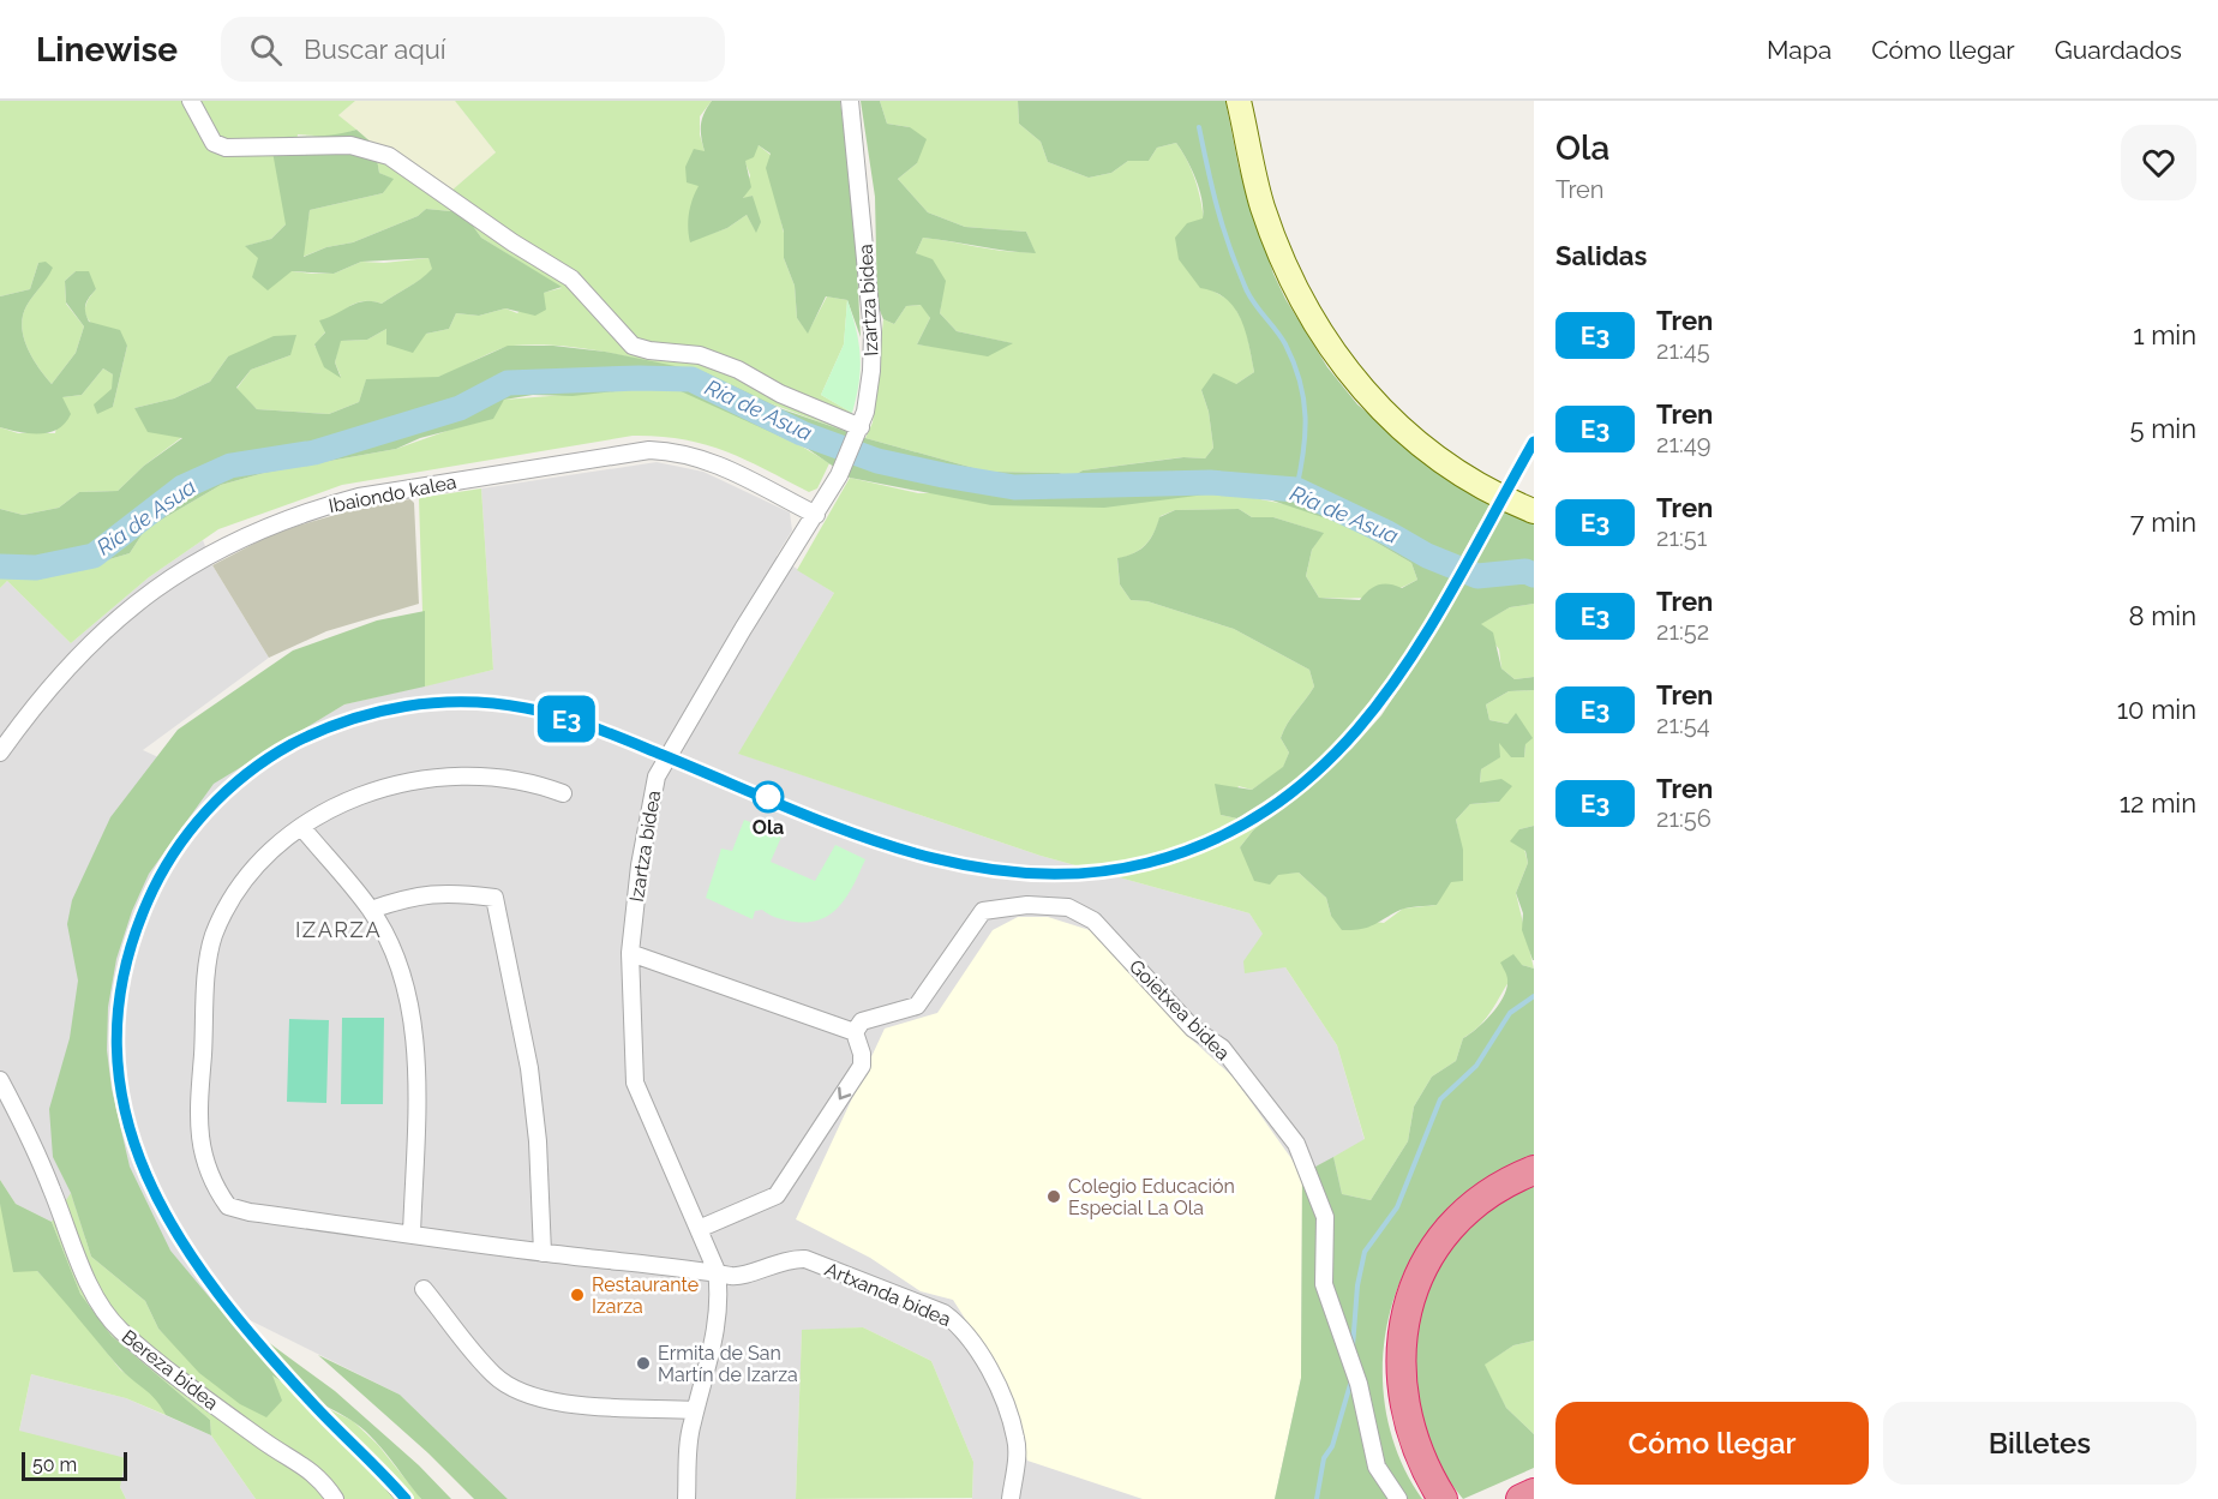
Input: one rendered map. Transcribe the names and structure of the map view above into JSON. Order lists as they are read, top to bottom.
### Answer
{
  "streets": {
    "street": [
      "Izartza bidea",
      "Ibaiondo kalea",
      "Goietxea bidea",
      "Artxanda bidea",
      "Bereza bidea"
    ]
  },
  "crossings": [
    ["Izartza bidea", "Ibaiondo kalea"],
    ["Izartza bidea", "Artxanda bidea"]
  ],
  "districts": ["IZARZA"],
  "water": ["Ría de Asua"],
  "places": [
    "Ola",
    "Colegio Educación Especial La Ola",
    "Restaurante Izarza",
    "Ermita de San Martín de Izarza"
  ],
  "scale_bar": "50 m",
  "page": {
    "header": "Linewise",
    "search": "Buscar aquí",
    "nav": ["Mapa", "Cómo llegar", "Guardados"],
    "on_map": "E3",
    "heading": [
      ["Ola", "Tren"],
      "Salidas"
    ],
    "list": [
      {
        "mark": "E3",
        "name": "Tren",
        "note": "21:45",
        "value": "1 min"
      },
      {
        "mark": "E3",
        "name": "Tren",
        "note": "21:49",
        "value": "5 min"
      },
      {
        "mark": "E3",
        "name": "Tren",
        "note": "21:51",
        "value": "7 min"
      },
      {
        "mark": "E3",
        "name": "Tren",
        "note": "21:52",
        "value": "8 min"
      },
      {
        "mark": "E3",
        "name": "Tren",
        "note": "21:54",
        "value": "10 min"
      },
      {
        "mark": "E3",
        "name": "Tren",
        "note": "21:56",
        "value": "12 min"
      }
    ],
    "buttons": ["Cómo llegar", "Billetes"],
    "scale": "50 m"
  }
}
